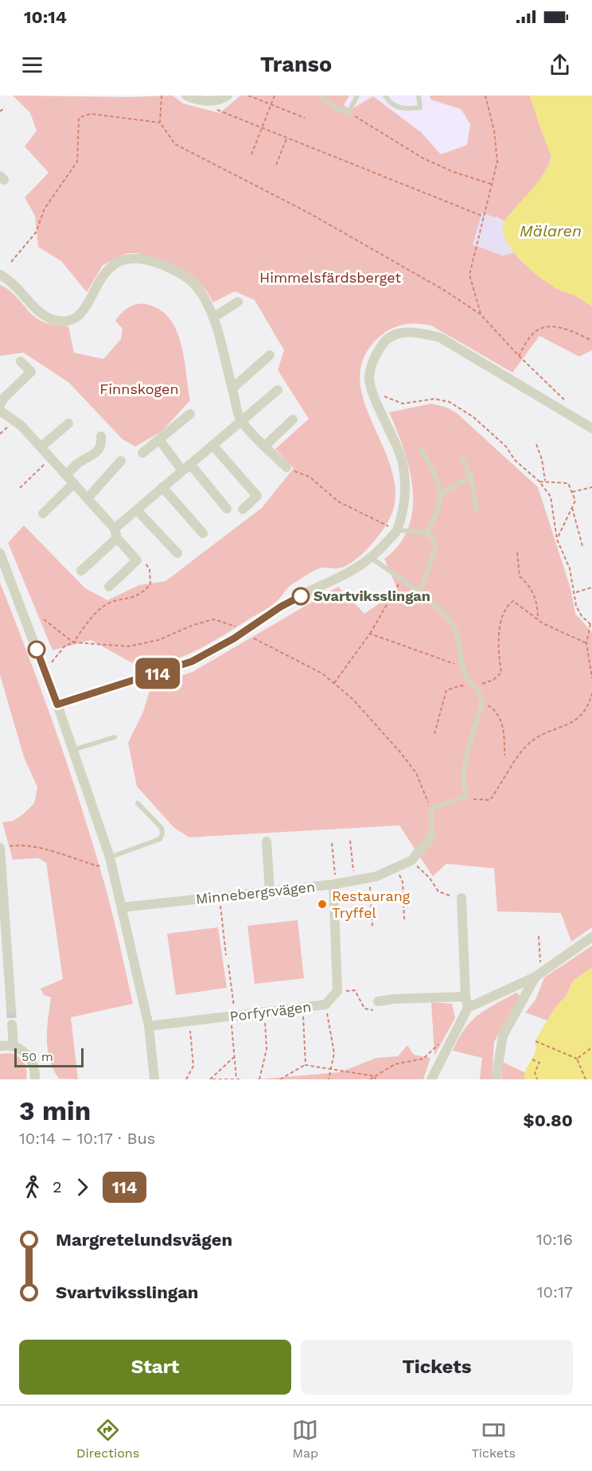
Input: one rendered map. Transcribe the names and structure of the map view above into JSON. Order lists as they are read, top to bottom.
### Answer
{
  "streets": {
    "street": ["Minnebergsvägen", "Porfyrvägen"]
  },
  "water": ["Mälaren"],
  "parks": ["Himmelsfärdsberget", "Finnskogen"],
  "places": ["Svartviksslingan", "Restaurang Tryffel"],
  "lines": ["bus line 114"],
  "scale_bar": "50 m",
  "page": {
    "status": "10:14",
    "header": "Transo",
    "on_map": "114",
    "scale": "50 m",
    "heading": ["3 min", "10:14 – 10:17 · Bus", "$0.80"],
    "legs": ["2", "114"],
    "list": [
      {
        "name": "Margretelundsvägen",
        "value": "10:16"
      },
      {
        "name": "Svartviksslingan",
        "value": "10:17"
      }
    ],
    "buttons": ["Start", "Tickets"],
    "tabs": ["Directions", "Map", "Tickets"]
  }
}
